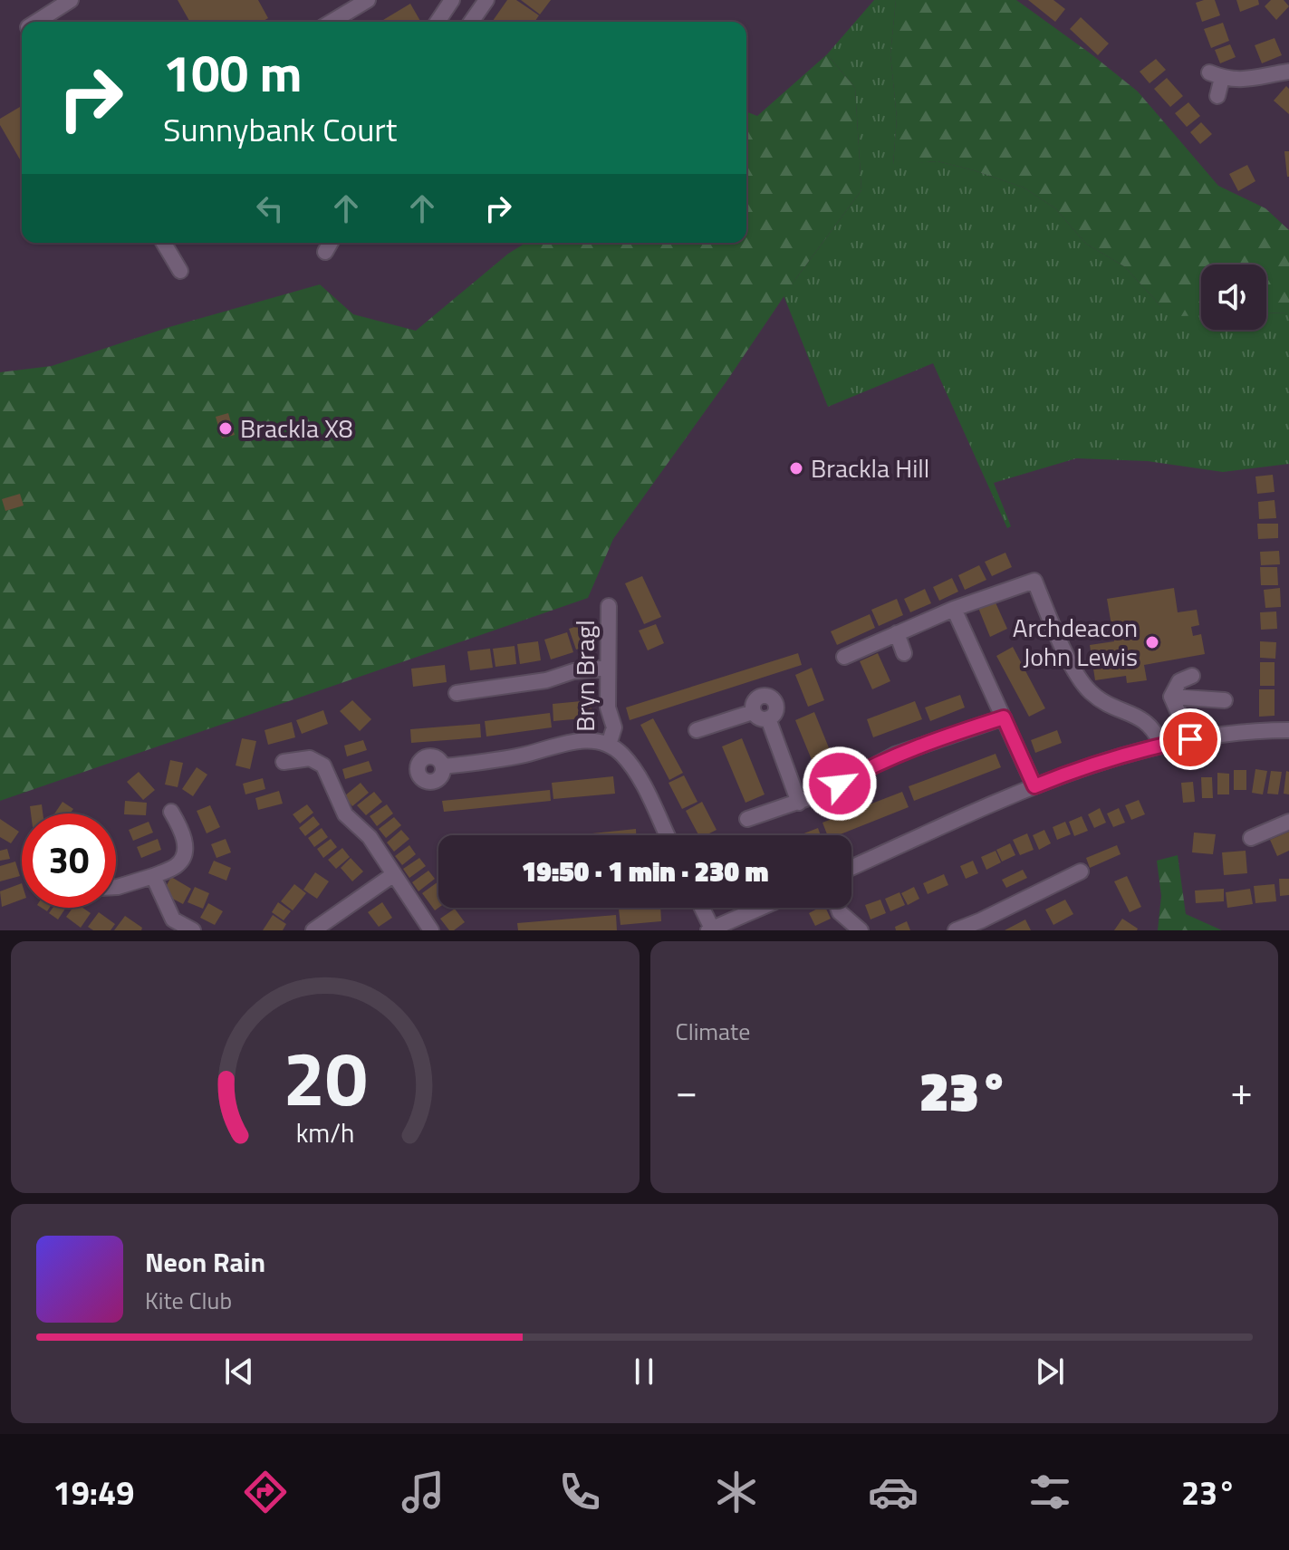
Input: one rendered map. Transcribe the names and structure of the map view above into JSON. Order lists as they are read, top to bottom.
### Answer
{
  "streets": {
    "street": ["Bryn Bragl"]
  },
  "places": ["Brackla X8", "Brackla Hill", "Archdeacon John Lewis"],
  "page": {
    "turn": ["100 m", "Sunnybank Court"],
    "limit": "30",
    "trip": "19:50 · 1 min · 230 m",
    "tile": "Climate",
    "heat": ["−", "23°", "+"],
    "song": ["Neon Rain", "Kite Club"],
    "tabs": ["19:49", "23°"],
    "gauge": ["20", "km/h"]
  }
}
